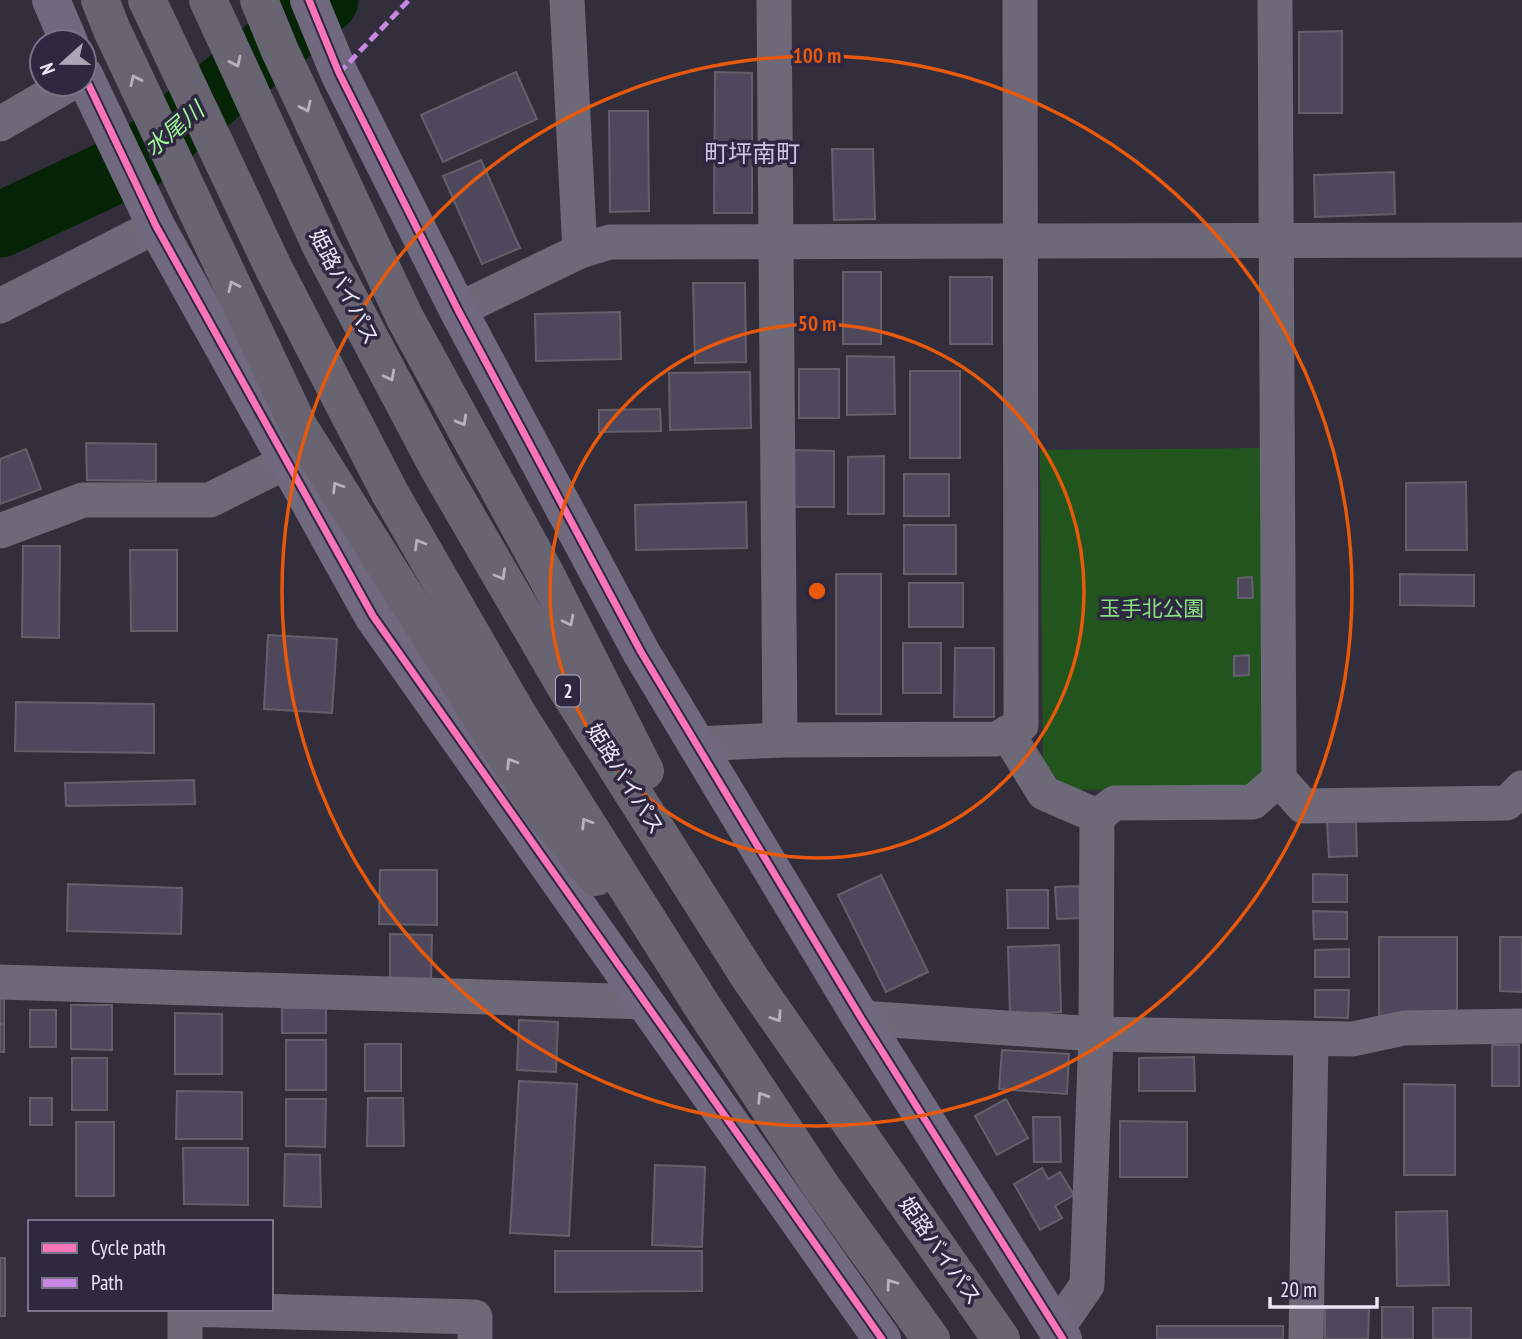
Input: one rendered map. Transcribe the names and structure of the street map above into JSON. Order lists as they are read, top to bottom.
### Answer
{
  "streets": {
    "highway": ["姫路バイパス", "2"]
  },
  "districts": ["町坪南町"],
  "water": ["水尾川"],
  "parks": ["玉手北公園"],
  "legend": ["Cycle path", "Path"],
  "scale_bar": "20 m",
  "north": "left",
  "rings": ["100 m", "50 m"]
}
